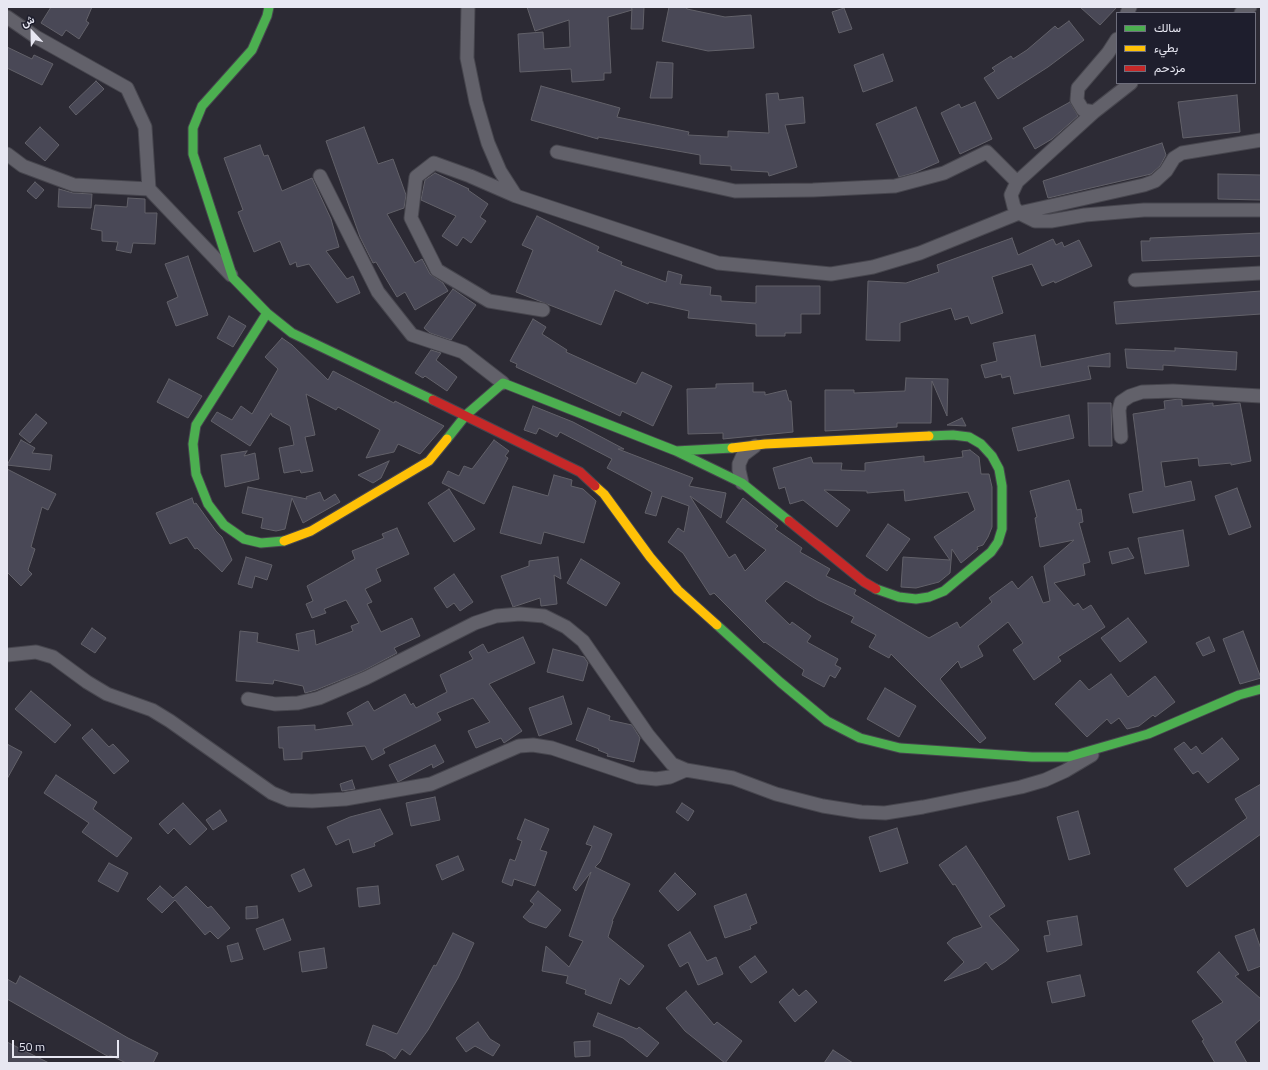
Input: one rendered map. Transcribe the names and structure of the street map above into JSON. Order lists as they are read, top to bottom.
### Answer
{
  "legend": ["سالك", "بطيء", "مزدحم"],
  "scale_bar": "50 m",
  "north": "top"
}
